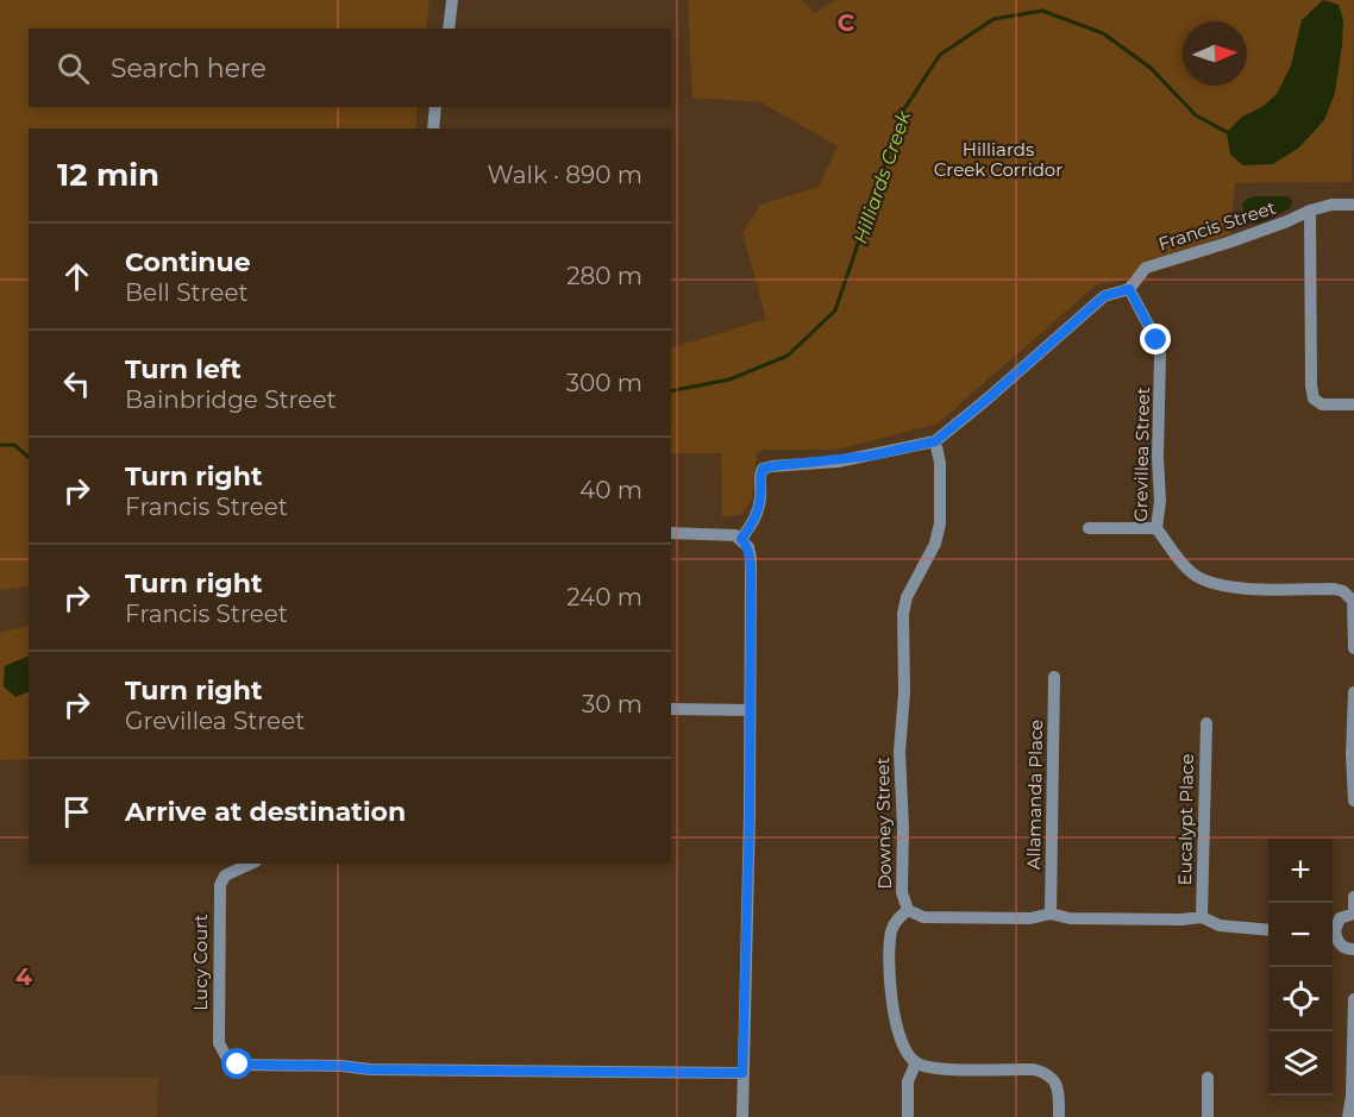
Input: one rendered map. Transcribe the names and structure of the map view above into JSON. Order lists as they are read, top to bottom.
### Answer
{
  "streets": {
    "street": [
      "Francis Street",
      "Grevillea Street",
      "Allamanda Place",
      "Eucalypt Place",
      "Downey Street",
      "Lucy Court"
    ]
  },
  "crossings": [
    ["Francis Street", "Grevillea Street"],
    ["Francis Street", "Downey Street"]
  ],
  "water": ["Hilliards Creek"],
  "parks": ["Hilliards Creek Corridor"],
  "north": "right",
  "page": {
    "search": "Search here",
    "heading": ["12 min", "Walk · 890 m"],
    "list": [
      ["Continue", "Bell Street", "280 m"],
      ["Turn left", "Bainbridge Street", "300 m"],
      ["Turn right", "Francis Street", "40 m"],
      ["Turn right", "Francis Street", "240 m"],
      ["Turn right", "Grevillea Street", "30 m"],
      "Arrive at destination"
    ],
    "map_buttons": ["+", "−"]
  },
  "grid": {
    "columns": ["C"],
    "rows": ["4"]
  }
}
